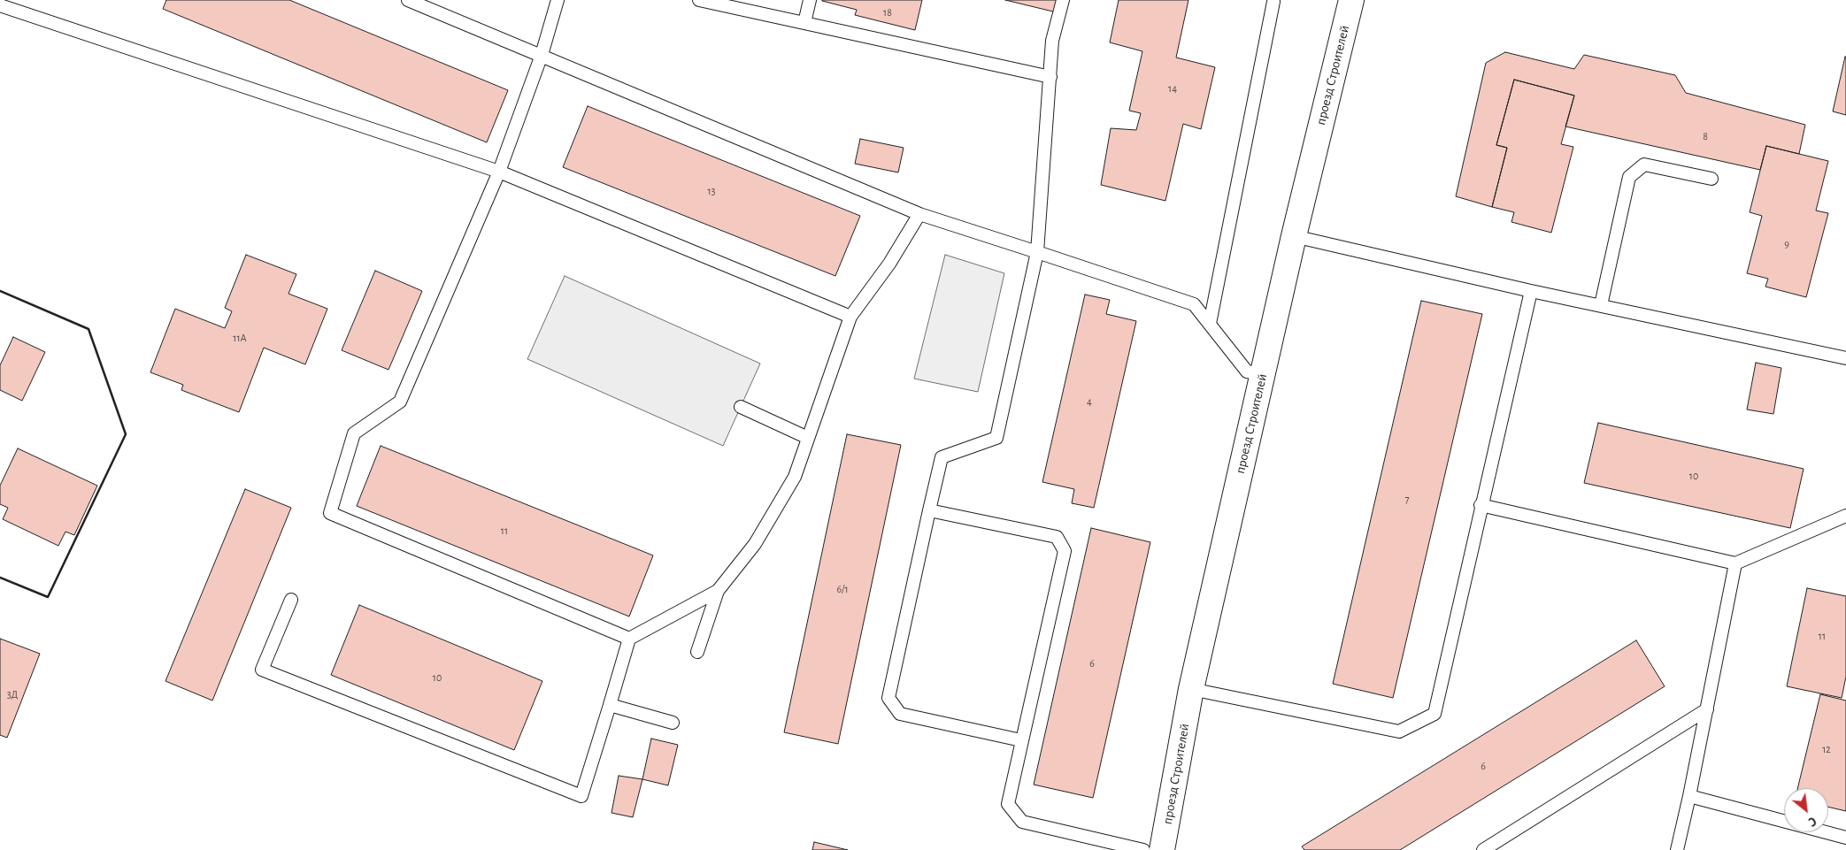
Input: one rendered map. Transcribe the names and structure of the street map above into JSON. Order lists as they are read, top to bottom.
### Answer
{
  "streets": {
    "street": ["проезд Строителей"]
  },
  "house_numbers": [
    "18",
    "14",
    "8",
    "13",
    "9",
    "11А",
    "4",
    "10",
    "7",
    "11",
    "6/1",
    "11",
    "6",
    "10",
    "3Д",
    "12",
    "6"
  ],
  "north": "bottom right"
}
